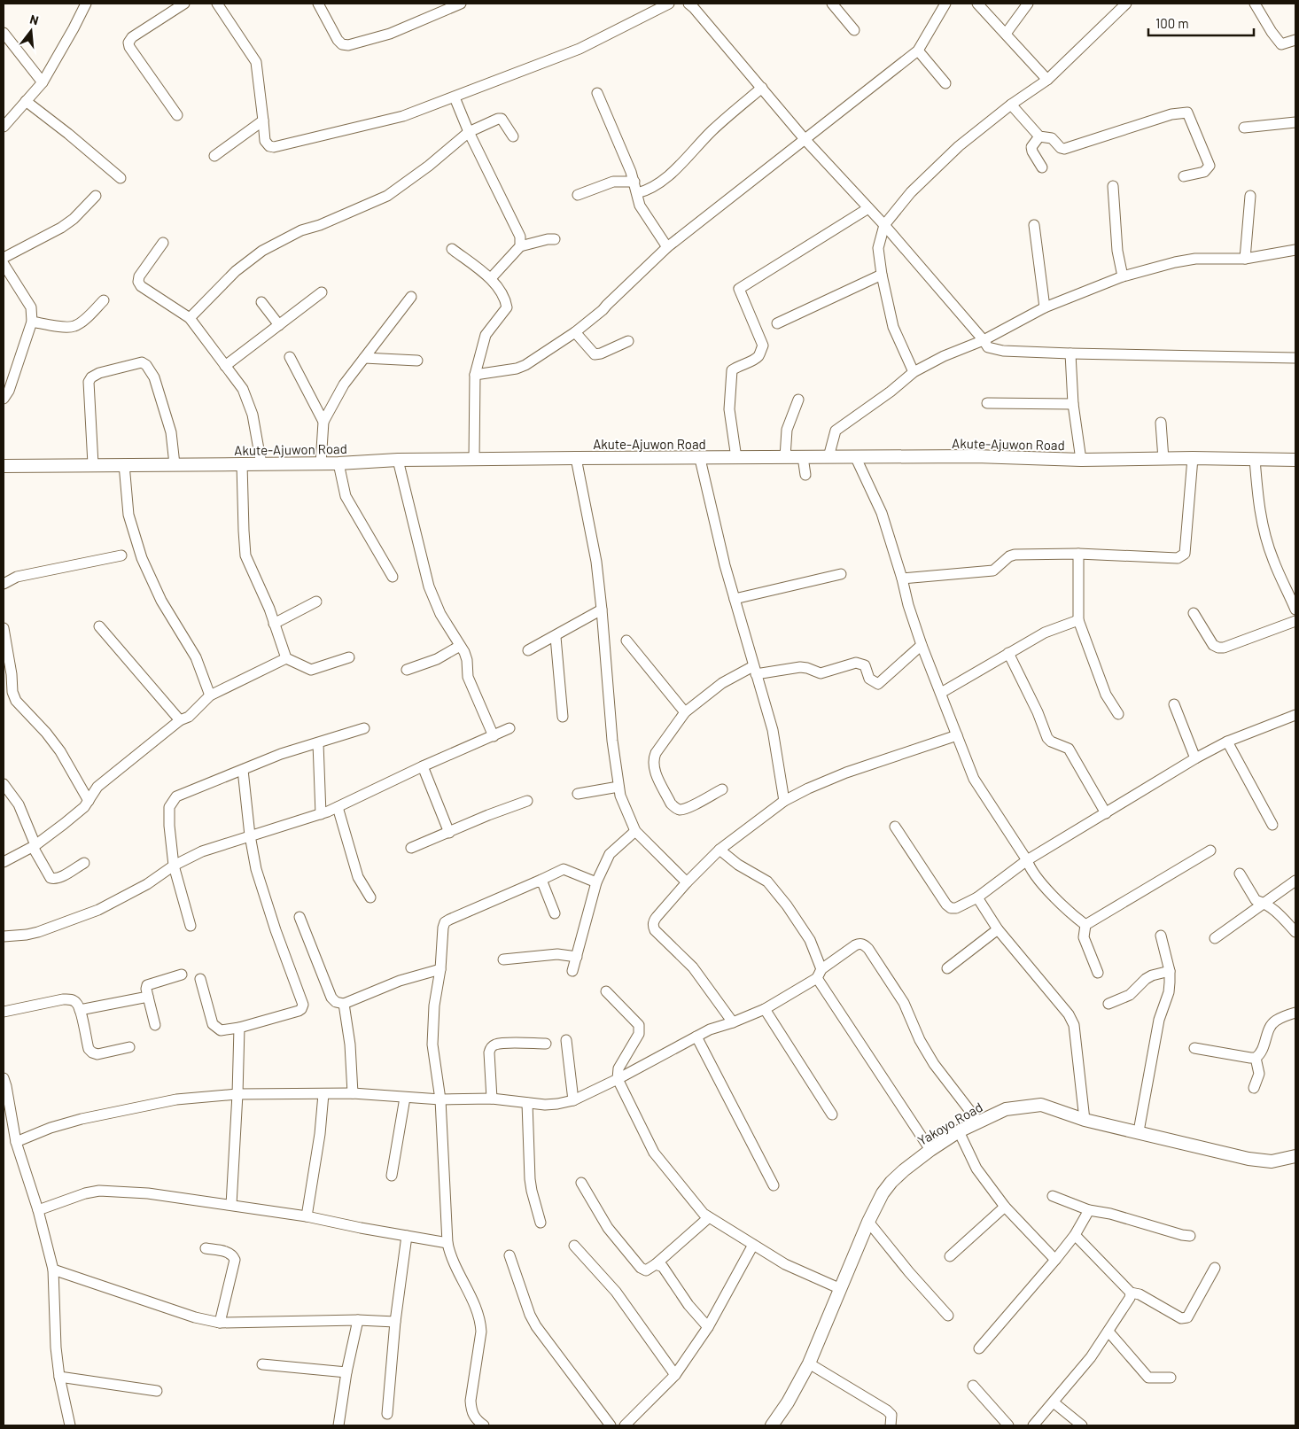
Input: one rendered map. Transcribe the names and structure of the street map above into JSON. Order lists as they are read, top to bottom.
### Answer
{
  "streets": {
    "main road": ["Akute-Ajuwon Road", "Yakoyo Road"]
  },
  "scale_bar": "100 m",
  "north": "top"
}
